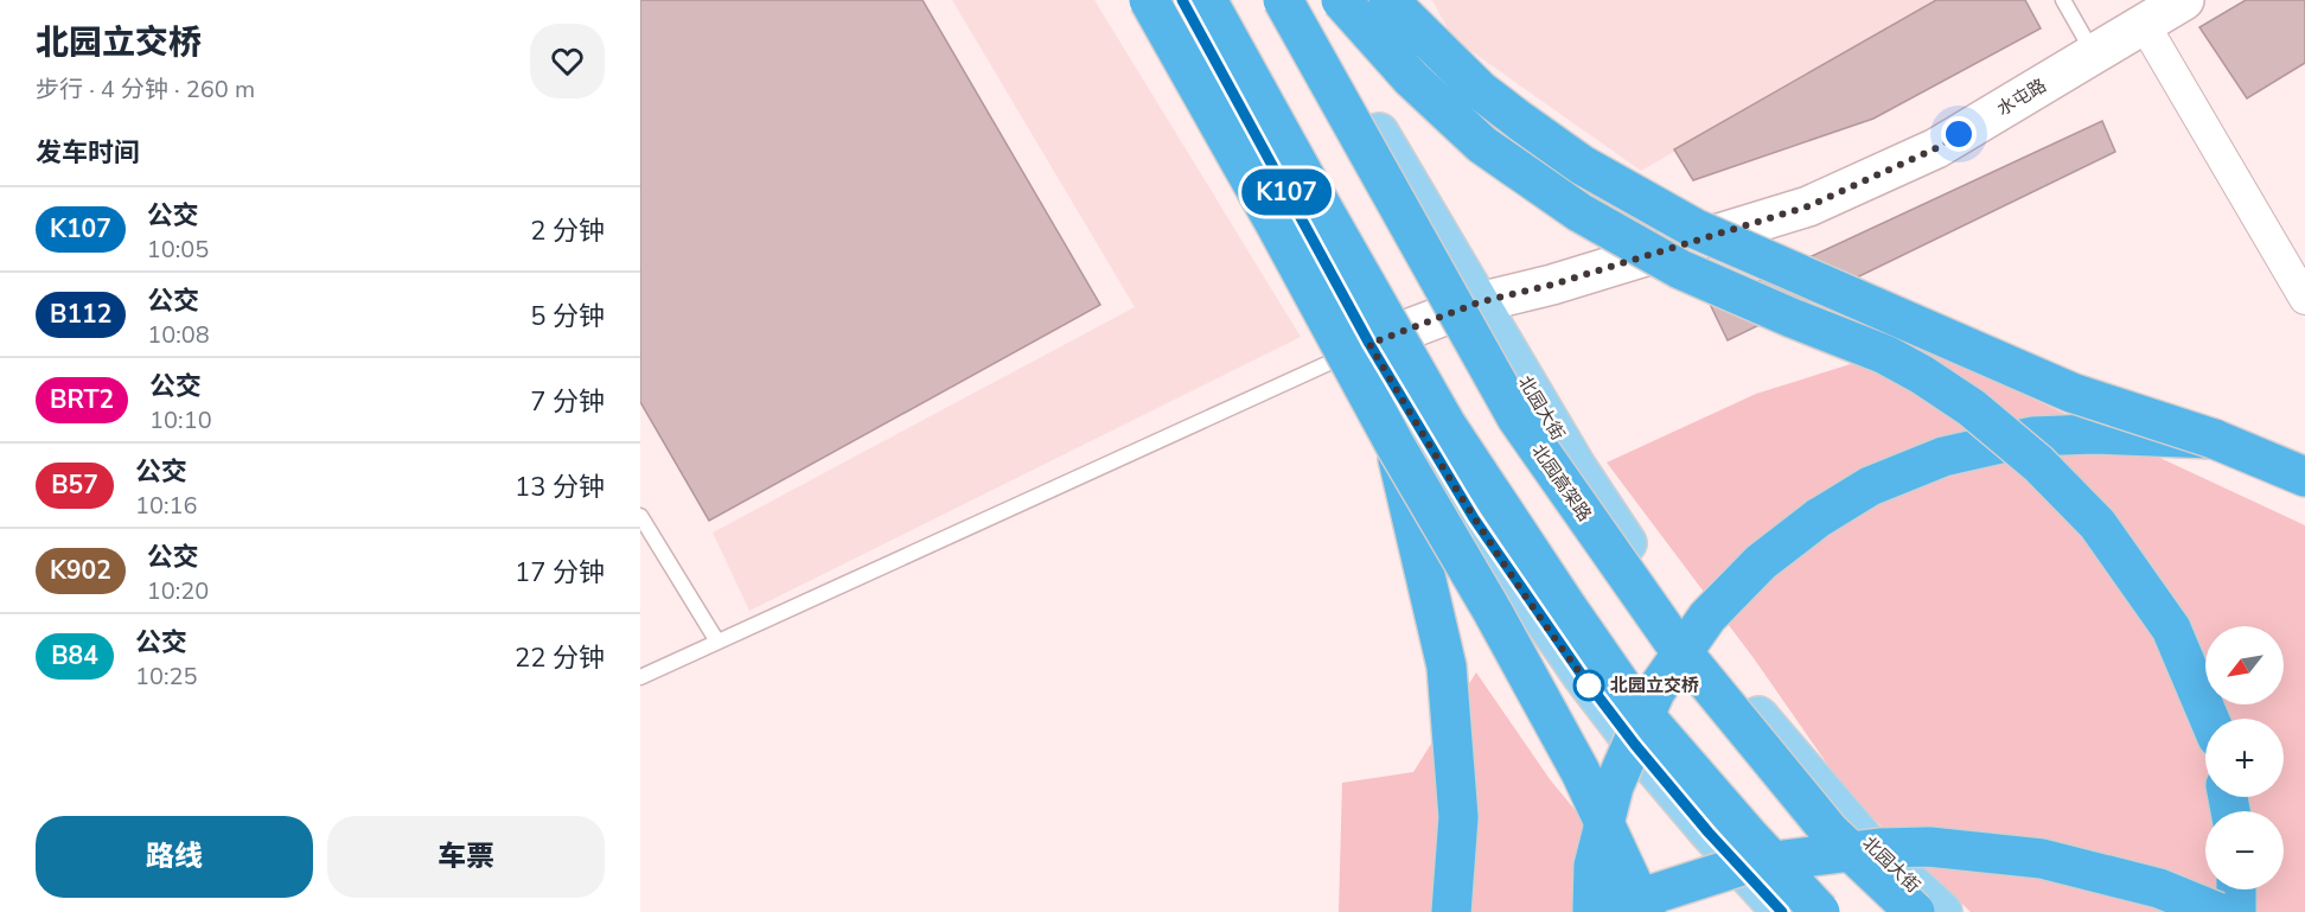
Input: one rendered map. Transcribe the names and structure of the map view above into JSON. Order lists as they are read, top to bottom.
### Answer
{
  "streets": {
    "highway": ["北园高架路"],
    "main road": ["北园大街"],
    "street": ["水屯路"]
  },
  "crossings": [
    ["水屯路", "北园大街"]
  ],
  "places": ["北园立交桥"],
  "lines": ["bus line K107"],
  "north": "bottom left",
  "page": {
    "heading": [
      ["北园立交桥", "步行 · 4 分钟 · 260 m"],
      "发车时间"
    ],
    "on_map": "K107",
    "list": [
      {
        "mark": "K107",
        "name": "公交",
        "note": "10:05",
        "value": "2 分钟"
      },
      {
        "mark": "B112",
        "name": "公交",
        "note": "10:08",
        "value": "5 分钟"
      },
      {
        "mark": "BRT2",
        "name": "公交",
        "note": "10:10",
        "value": "7 分钟"
      },
      {
        "mark": "B57",
        "name": "公交",
        "note": "10:16",
        "value": "13 分钟"
      },
      {
        "mark": "K902",
        "name": "公交",
        "note": "10:20",
        "value": "17 分钟"
      },
      {
        "mark": "B84",
        "name": "公交",
        "note": "10:25",
        "value": "22 分钟"
      }
    ],
    "map_buttons": ["+", "−"],
    "buttons": ["路线", "车票"]
  }
}
